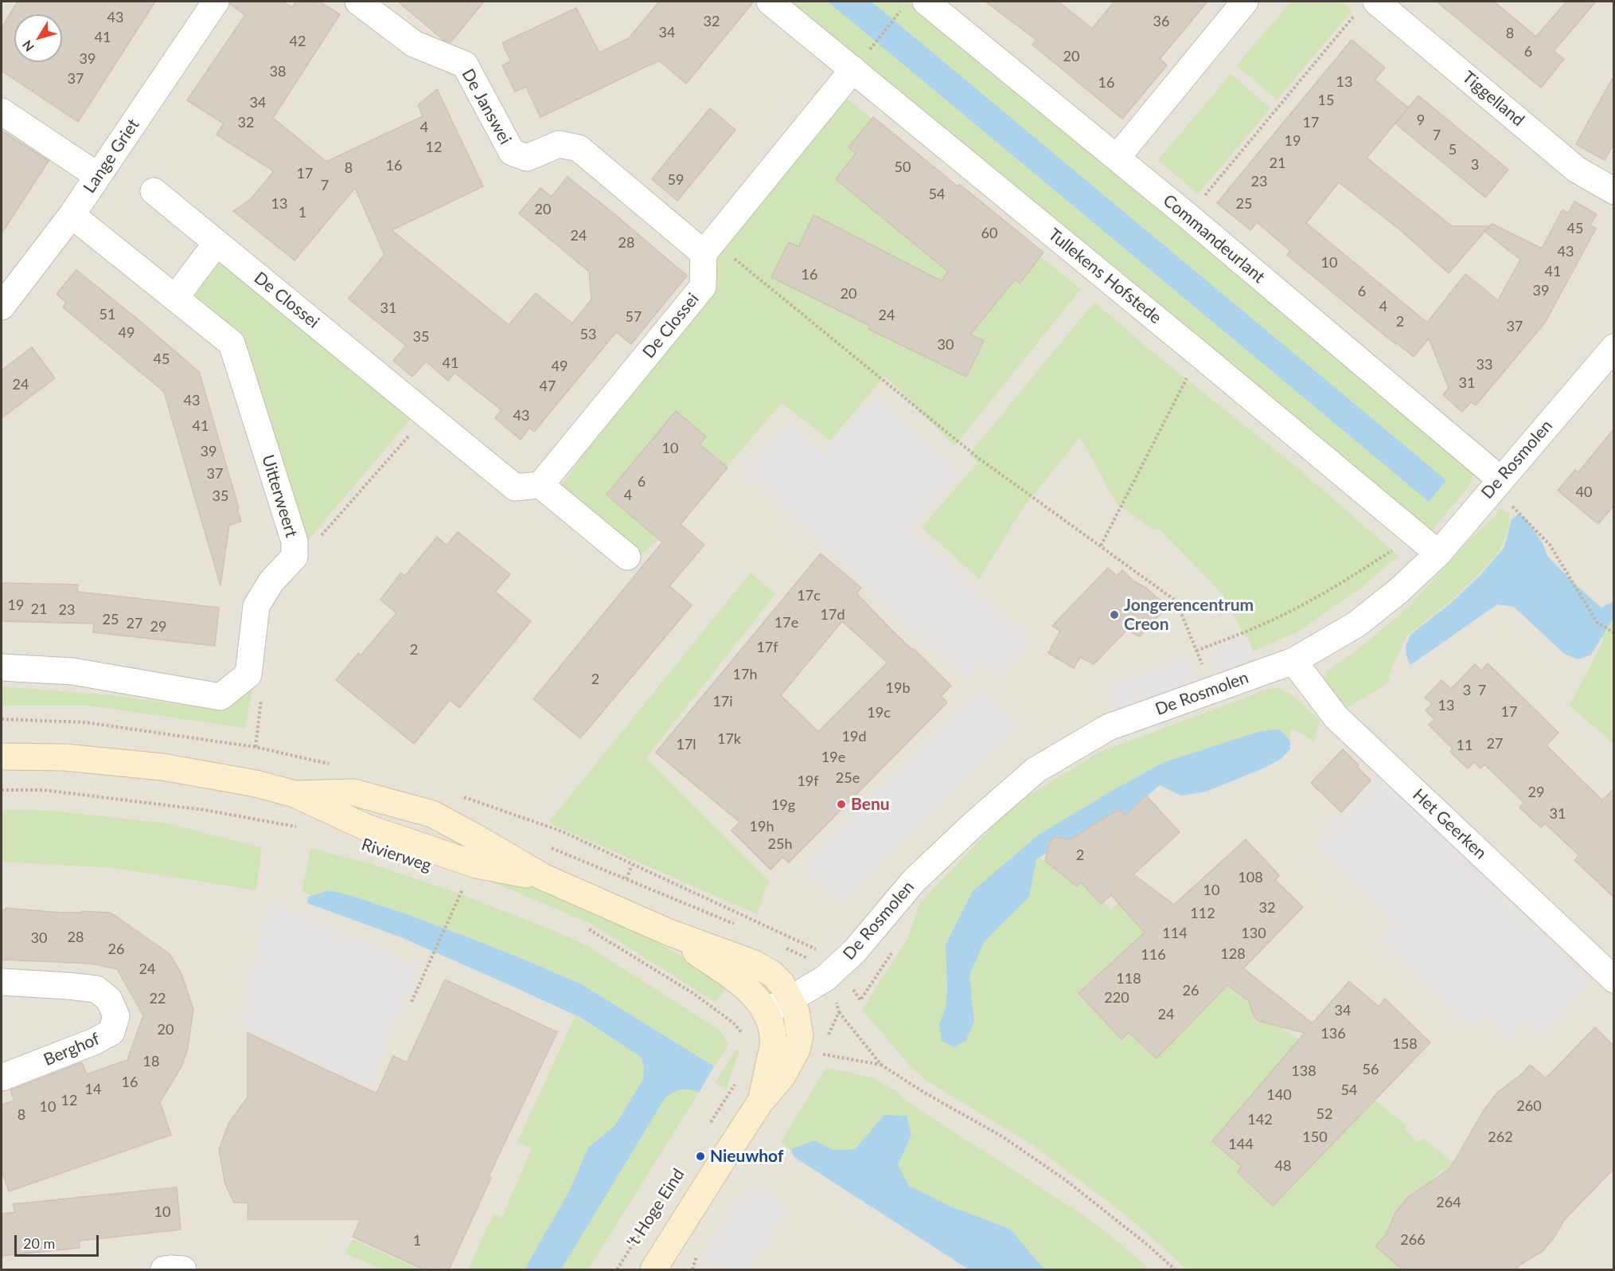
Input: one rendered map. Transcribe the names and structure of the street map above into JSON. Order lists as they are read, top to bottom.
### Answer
{
  "streets": {
    "street": [
      "Tiggelland",
      "De Janswei",
      "Lange Griet",
      "Commandeurlant",
      "Tullekens Hofstede",
      "De Clossei",
      "De Rosmolen",
      "Uitterweert",
      "Het Geerken",
      "Rivierweg",
      "Berghof",
      "'t Hoge Eind"
    ]
  },
  "crossings": [
    ["De Janswei", "De Clossei"],
    ["Lange Griet", "Uitterweert"],
    ["Commandeurlant", "De Rosmolen"],
    ["Tullekens Hofstede", "De Rosmolen"],
    ["De Rosmolen", "Het Geerken"],
    ["De Rosmolen", "Rivierweg"],
    ["De Rosmolen", "'t Hoge Eind"],
    ["Rivierweg", "'t Hoge Eind"]
  ],
  "places": ["Jongerencentrum Creon", "Benu", "Nieuwhof"],
  "house_numbers": [
    "43",
    "32",
    "36",
    "34",
    "8",
    "41",
    "42",
    "6",
    "20",
    "39",
    "38",
    "37",
    "13",
    "16",
    "15",
    "34",
    "9",
    "32",
    "17",
    "4",
    "7",
    "19",
    "12",
    "5",
    "21",
    "3",
    "16",
    "50",
    "8",
    "17",
    "59",
    "23",
    "7",
    "54",
    "13",
    "25",
    "20",
    "1",
    "45",
    "60",
    "24",
    "28",
    "43",
    "10",
    "41",
    "16",
    "39",
    "6",
    "20",
    "4",
    "31",
    "51",
    "24",
    "57",
    "2",
    "37",
    "49",
    "53",
    "35",
    "30",
    "45",
    "41",
    "33",
    "49",
    "31",
    "24",
    "47",
    "43",
    "43",
    "41",
    "10",
    "39",
    "37",
    "6",
    "40",
    "4",
    "35",
    "17c",
    "19",
    "21",
    "23",
    "17d",
    "25",
    "17e",
    "27",
    "29",
    "17f",
    "2",
    "17h",
    "2",
    "19b",
    "3",
    "7",
    "17i",
    "13",
    "17",
    "19c",
    "19d",
    "17k",
    "27",
    "17l",
    "11",
    "19e",
    "25e",
    "19f",
    "29",
    "19g",
    "31",
    "19h",
    "25h",
    "2",
    "108",
    "10",
    "32",
    "112",
    "114",
    "130",
    "28",
    "30",
    "26",
    "128",
    "116",
    "24",
    "118",
    "26",
    "220",
    "22",
    "34",
    "24",
    "20",
    "136",
    "158",
    "18",
    "56",
    "138",
    "16",
    "14",
    "54",
    "140",
    "12",
    "260",
    "10",
    "52",
    "8",
    "142",
    "150",
    "262",
    "144",
    "48",
    "264",
    "10",
    "266",
    "1"
  ],
  "scale_bar": "20 m",
  "north": "bottom left"
}
